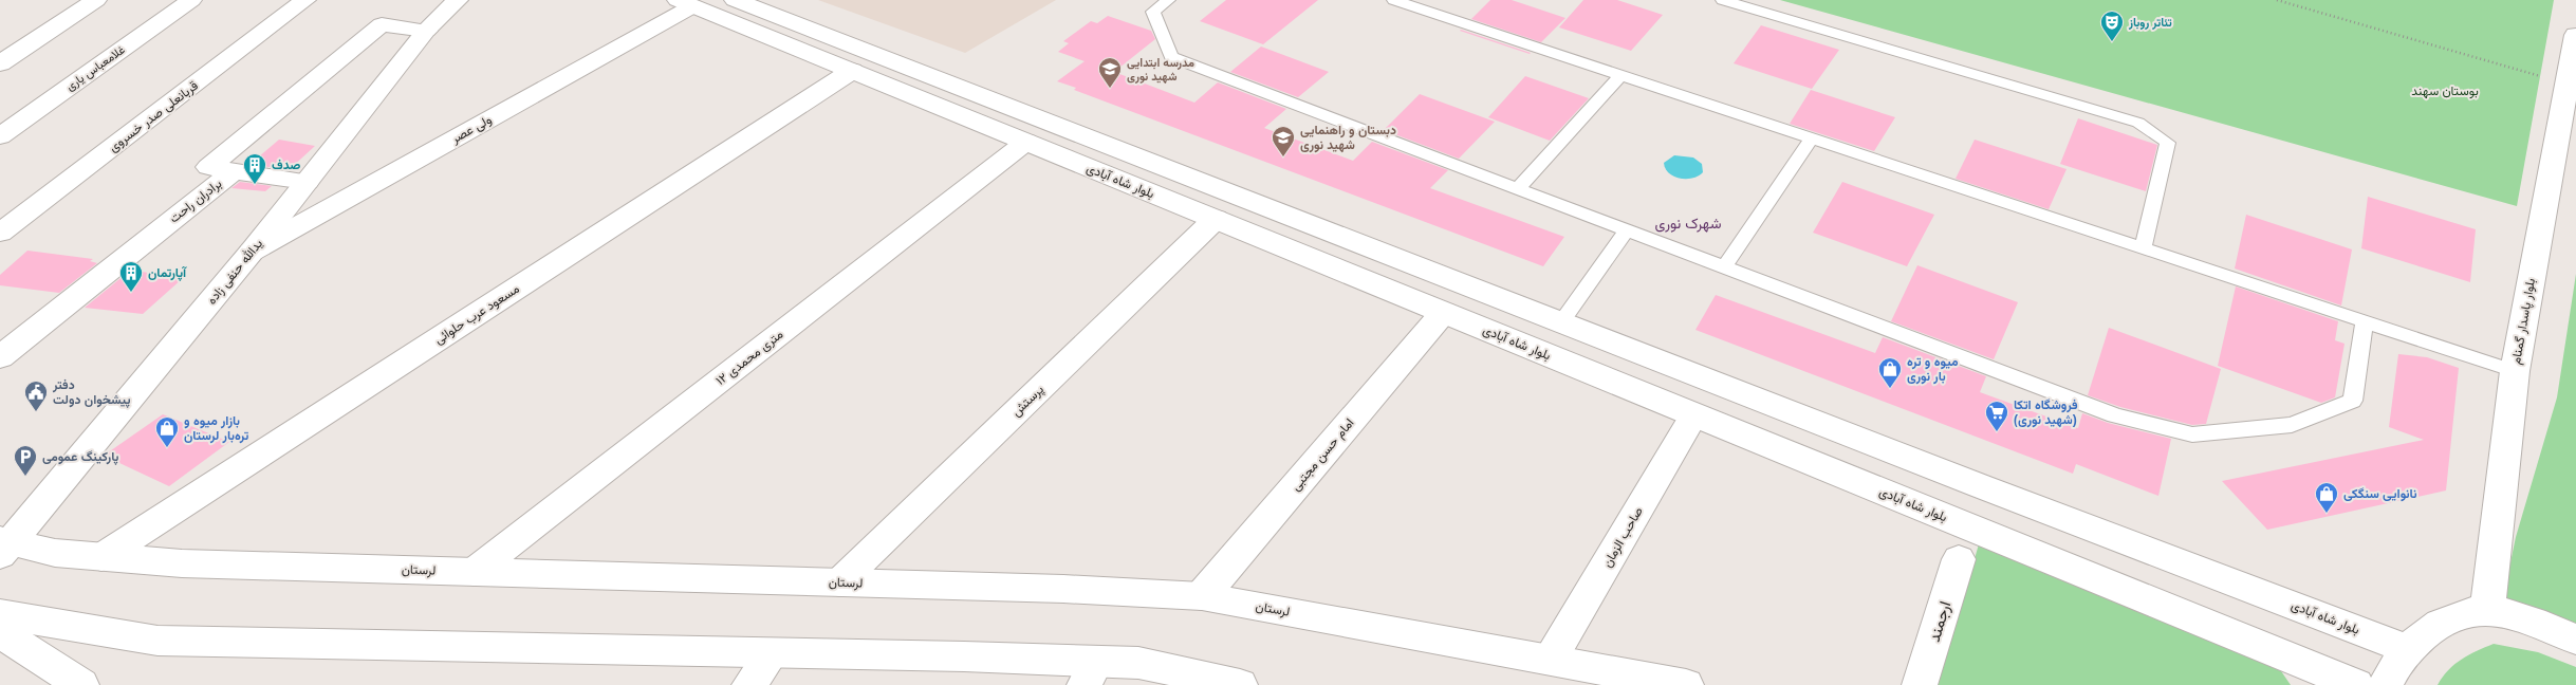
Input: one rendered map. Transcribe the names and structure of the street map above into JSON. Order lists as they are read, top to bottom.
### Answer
{
  "streets": {
    "street": [
      "غلامعباس یاری",
      "قربانعلی صدر خسروی",
      "ولی عصر",
      "بلوار شاه آبادی",
      "برادران راحت",
      "یدالله حنفی زاده",
      "مسعود عرب حلوائی",
      "بلوار پاسدار گمنام",
      "۱۲ متری محمدی",
      "پرستش",
      "امام حسن مجتبی",
      "صاحب الزمان",
      "لرستان",
      "ارجمند"
    ]
  },
  "crossings": [
    ["ولی عصر", "بلوار شاه آبادی"],
    ["ولی عصر", "یدالله حنفی زاده"],
    ["بلوار شاه آبادی", "مسعود عرب حلوائی"],
    ["بلوار شاه آبادی", "۱۲ متری محمدی"],
    ["بلوار شاه آبادی", "پرستش"],
    ["بلوار شاه آبادی", "امام حسن مجتبی"],
    ["بلوار شاه آبادی", "صاحب الزمان"],
    ["برادران راحت", "یدالله حنفی زاده"],
    ["یدالله حنفی زاده", "لرستان"],
    ["مسعود عرب حلوائی", "لرستان"],
    ["۱۲ متری محمدی", "لرستان"],
    ["پرستش", "لرستان"],
    ["امام حسن مجتبی", "لرستان"],
    ["صاحب الزمان", "لرستان"]
  ],
  "districts": ["شهرک نوری"],
  "parks": ["بوستان سهند"],
  "places": {
    "theatre": ["تئاتر روباز"],
    "school or university": ["مدرسه ابتدایی شهید نوری", "دبستان و راهنمایی شهید نوری"],
    "building": ["صدف", "آپارتمان"],
    "shop": ["میوه و تره بار نوری", "بازار میوه و تره‌بار لرستان", "نانوایی سنگکی"],
    "public building": ["دفتر پیشخوان دولت"],
    "supermarket": ["فروشگاه اتکا (شهید نوری)"],
    "parking": ["پارکینگ عمومی"]
  }
}
